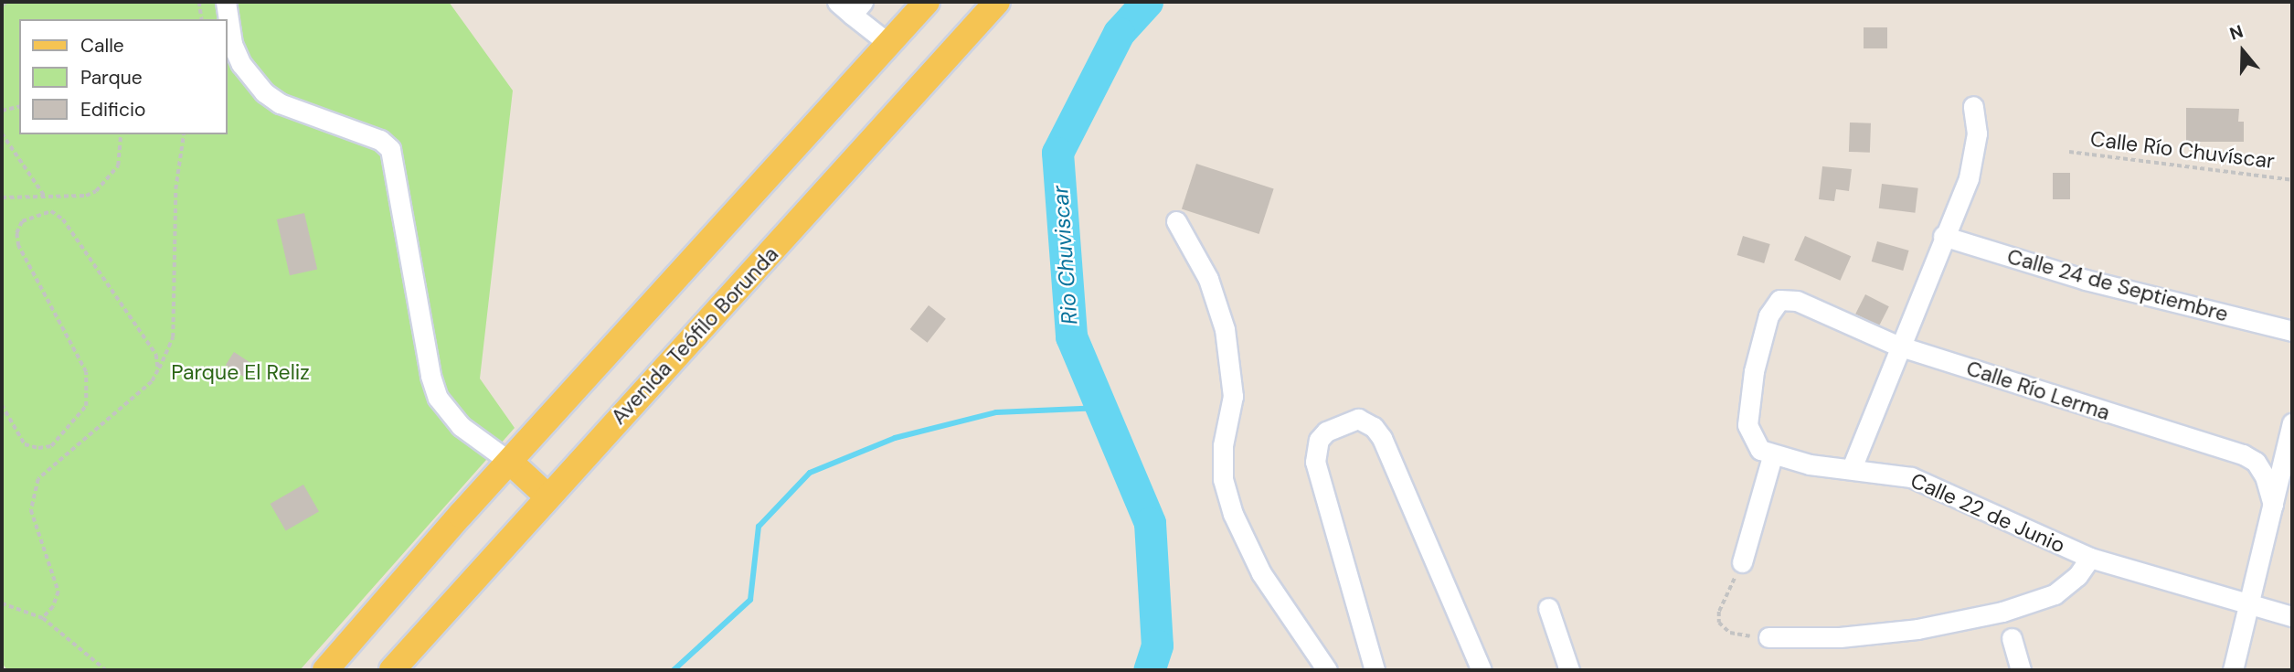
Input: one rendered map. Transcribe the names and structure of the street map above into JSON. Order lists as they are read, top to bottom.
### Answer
{
  "streets": {
    "main road": ["Avenida Teófilo Borunda"],
    "street": ["Calle 24 de Septiembre", "Calle Río Lerma", "Calle 22 de Junio"],
    "path": ["Calle Río Chuvíscar"]
  },
  "crossings": [
    ["Calle Río Lerma", "Calle 22 de Junio"]
  ],
  "water": ["Rio Chuviscar"],
  "parks": ["Parque El Reliz"],
  "legend": ["Calle", "Parque", "Edificio"],
  "north": "top"
}
